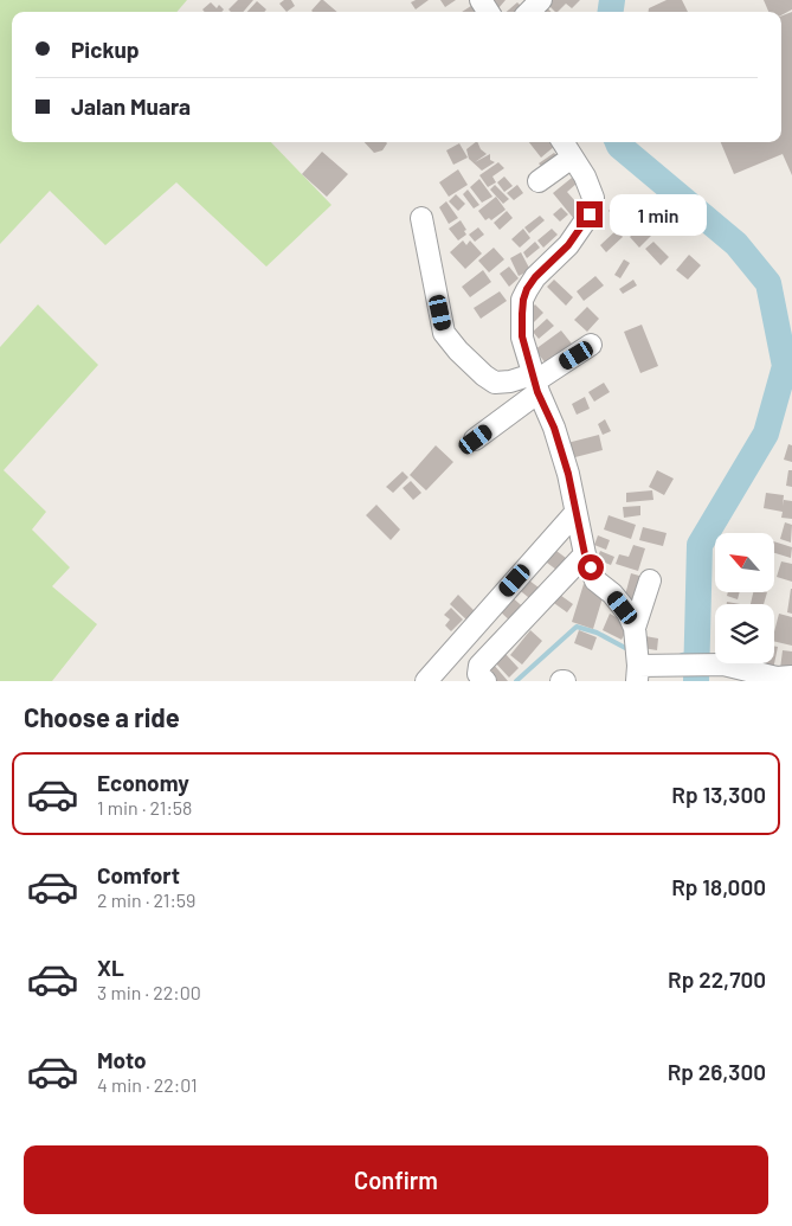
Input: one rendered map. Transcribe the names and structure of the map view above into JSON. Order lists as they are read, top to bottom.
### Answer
{
  "north": "top left",
  "page": {
    "banner": ["Pickup", "Jalan Muara"],
    "bubble": "1 min",
    "heading": "Choose a ride",
    "list": [
      {
        "name": "Economy",
        "note": "1 min · 21:58",
        "value": "Rp 13,300"
      },
      {
        "name": "Comfort",
        "note": "2 min · 21:59",
        "value": "Rp 18,000"
      },
      {
        "name": "XL",
        "note": "3 min · 22:00",
        "value": "Rp 22,700"
      },
      {
        "name": "Moto",
        "note": "4 min · 22:01",
        "value": "Rp 26,300"
      }
    ],
    "buttons": "Confirm"
  }
}
